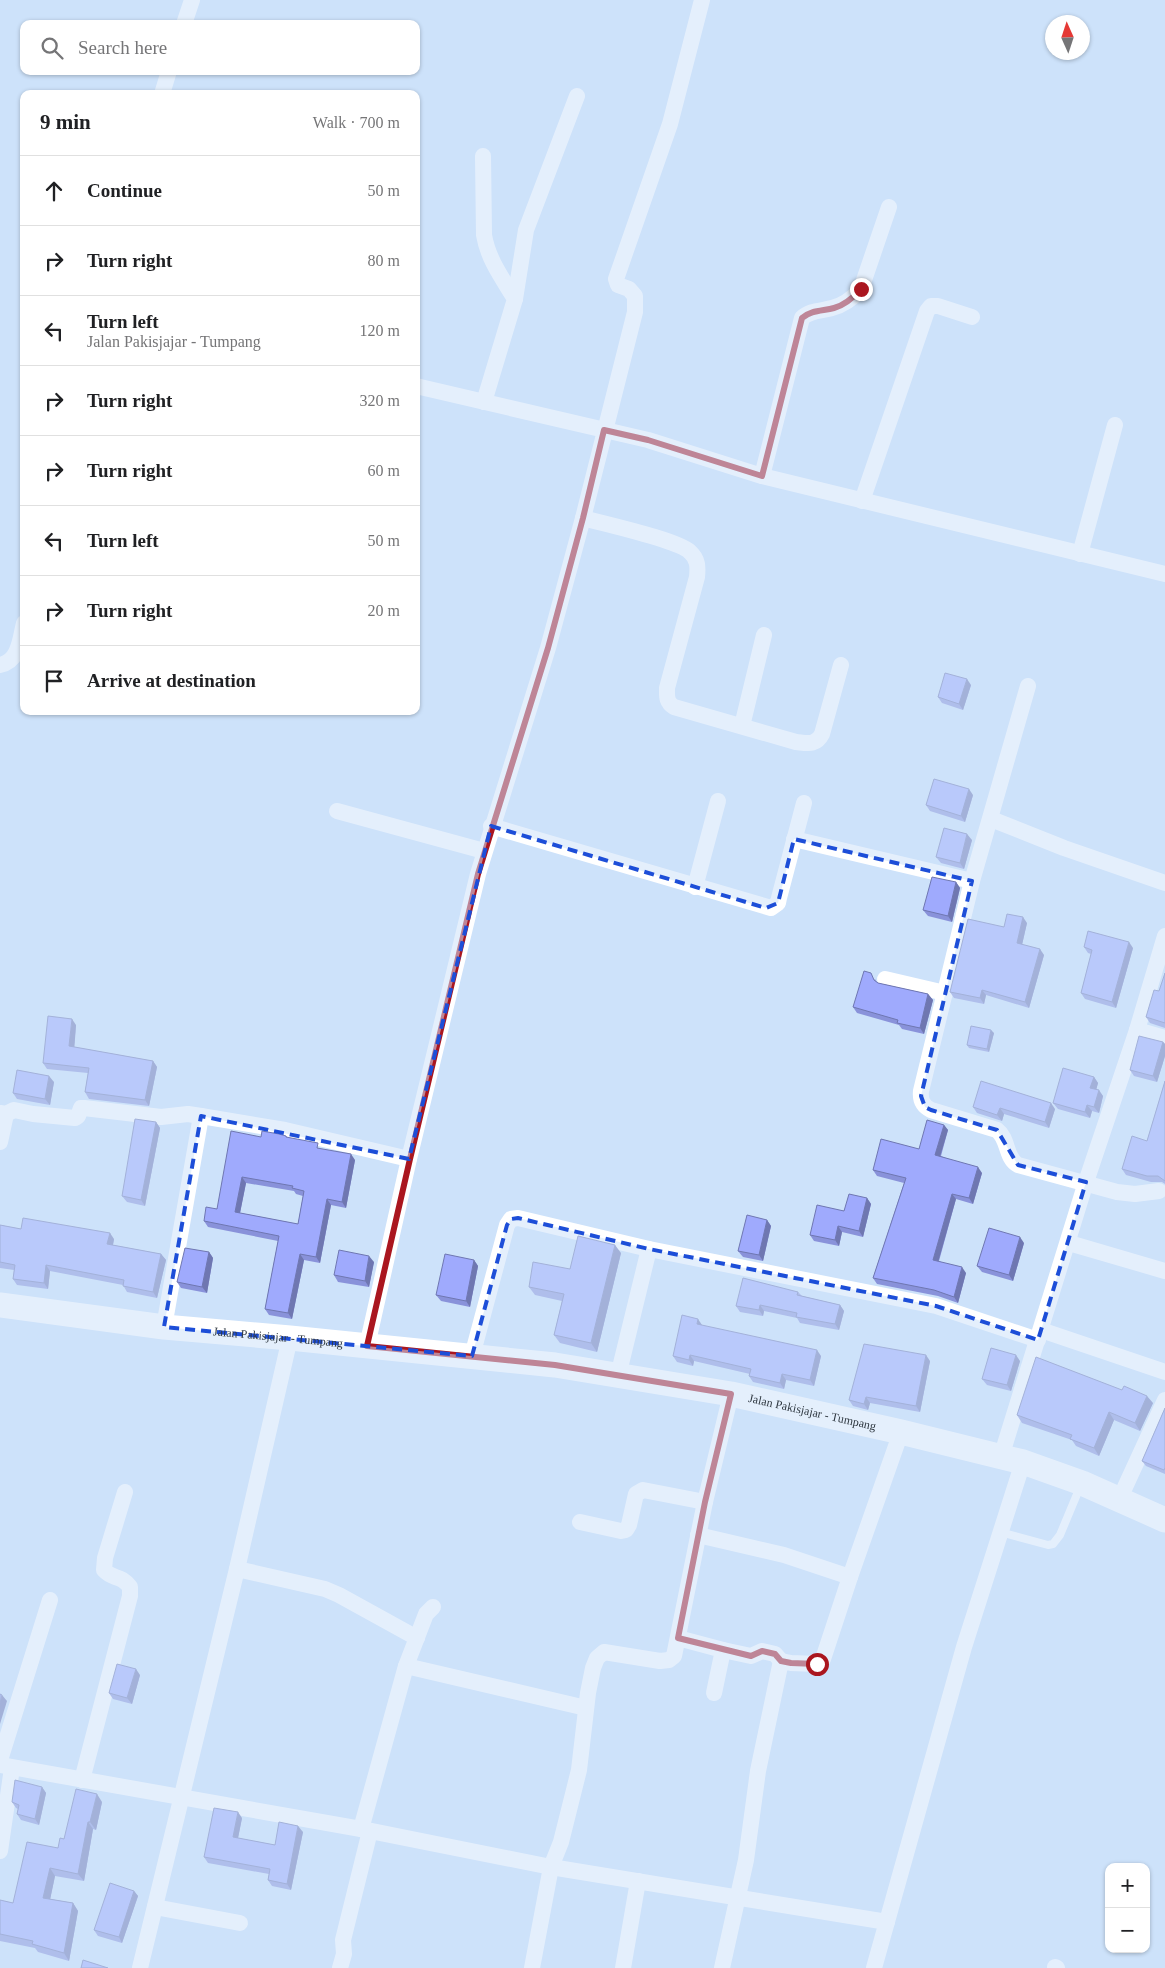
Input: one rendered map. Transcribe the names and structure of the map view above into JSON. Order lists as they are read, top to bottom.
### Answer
{
  "streets": {
    "main road": ["Jalan Pakisjajar - Tumpang"]
  },
  "north": "top",
  "page": {
    "search": "Search here",
    "heading": ["9 min", "Walk · 700 m"],
    "list": [
      ["Continue", "50 m"],
      ["Turn right", "80 m"],
      ["Turn left", "Jalan Pakisjajar - Tumpang", "120 m"],
      ["Turn right", "320 m"],
      ["Turn right", "60 m"],
      ["Turn left", "50 m"],
      ["Turn right", "20 m"],
      "Arrive at destination"
    ],
    "map_buttons": ["+", "−"]
  }
}
